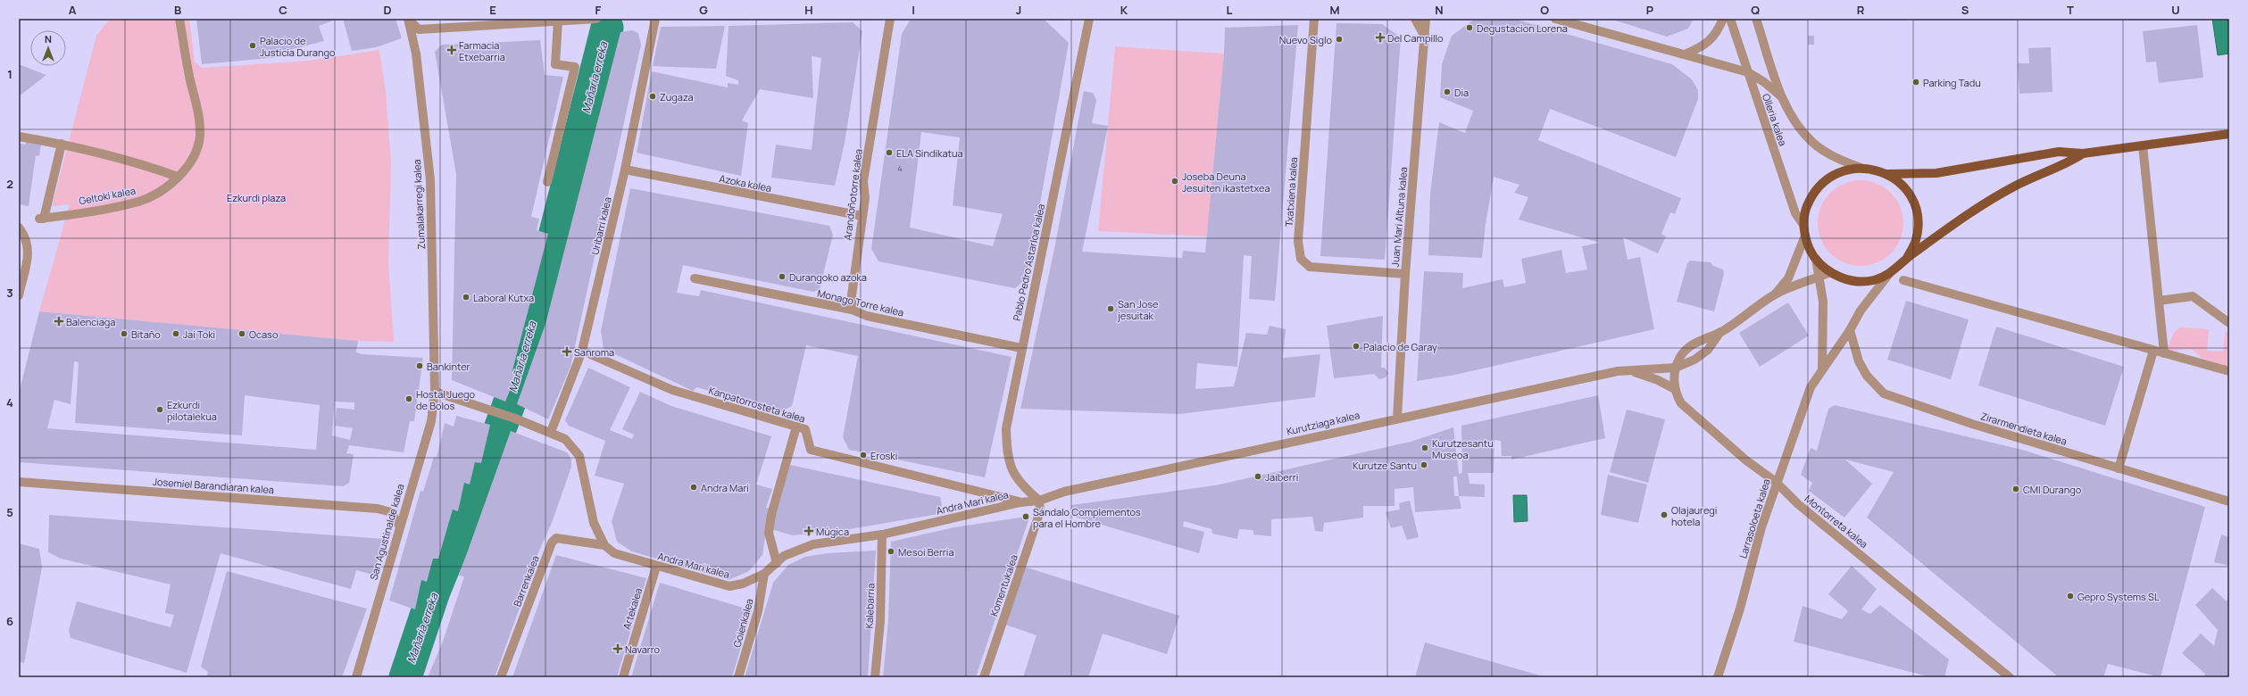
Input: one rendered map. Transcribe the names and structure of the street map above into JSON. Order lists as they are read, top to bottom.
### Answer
{
  "streets": {
    "street": [
      "Olleria kalea",
      "Azoka kalea",
      "Txatxiena kalea",
      "Arandoñotorre kalea",
      "Geltoki kalea",
      "Zumalakarregi kalea",
      "Juan Mari Altuna kalea",
      "Uribarri kalea",
      "Pablo Pedro Astarloa kalea",
      "Monago Torre kalea",
      "Kanpatorrosteta kalea",
      "Kurutziaga kalea",
      "Zirarmendieta kalea",
      "Josemiel Barandiaran kalea",
      "Andra Mari kalea",
      "Larrasoloeta kalea",
      "Montorreta kalea",
      "San Agustinalde kalea",
      "Barrenkalea",
      "Komentukalea",
      "Kalebarria",
      "Artekalea",
      "Goienkalea"
    ]
  },
  "crossings": [
    ["Olleria kalea", "Kurutziaga kalea"],
    ["Olleria kalea", "Larrasoloeta kalea"],
    ["Azoka kalea", "Arandoñotorre kalea"],
    ["Azoka kalea", "Uribarri kalea"],
    ["Txatxiena kalea", "Juan Mari Altuna kalea"],
    ["Arandoñotorre kalea", "Monago Torre kalea"],
    ["Zumalakarregi kalea", "San Agustinalde kalea"],
    ["Juan Mari Altuna kalea", "Kurutziaga kalea"],
    ["Uribarri kalea", "Kanpatorrosteta kalea"],
    ["Pablo Pedro Astarloa kalea", "Monago Torre kalea"],
    ["Pablo Pedro Astarloa kalea", "Kurutziaga kalea"],
    ["Pablo Pedro Astarloa kalea", "Komentukalea"],
    ["Kanpatorrosteta kalea", "Kurutziaga kalea"],
    ["Kanpatorrosteta kalea", "Andra Mari kalea"],
    ["Kurutziaga kalea", "Andra Mari kalea"],
    ["Kurutziaga kalea", "Larrasoloeta kalea"],
    ["Kurutziaga kalea", "Montorreta kalea"],
    ["Kurutziaga kalea", "Komentukalea"],
    ["Zirarmendieta kalea", "Larrasoloeta kalea"],
    ["Josemiel Barandiaran kalea", "San Agustinalde kalea"],
    ["Andra Mari kalea", "Barrenkalea"],
    ["Andra Mari kalea", "Kalebarria"],
    ["Andra Mari kalea", "Artekalea"],
    ["Andra Mari kalea", "Goienkalea"],
    ["Larrasoloeta kalea", "Montorreta kalea"]
  ],
  "water": ["Mañaria erreka"],
  "parks": ["Ezkurdi plaza"],
  "places": {
    "other": [
      "Degustacion Lorena",
      "Nuevo Siglo",
      "Palacio de Justicia Durango",
      "Parking Tadu",
      "Dia",
      "Zugaza",
      "ELA Sindikatua",
      "Joseba Deuna Jesuiten ikastetxea",
      "Durangoko azoka",
      "Laboral Kutxa",
      "San Jose jesuitak",
      "Bitaño",
      "Jai Toki",
      "Ocaso",
      "Palacio de Garay",
      "Bankinter",
      "Hostal Juego de Bolos",
      "Ezkurdi pilotalekua",
      "Kurutzesantu Museoa",
      "Eroski",
      "Kurutze Santu",
      "Jaiberri",
      "Andra Mari",
      "CMI Durango",
      "Olajauregi hotela",
      "Sándalo Complementos para el Hombre",
      "Mesoi Berria",
      "Gepro Systems SL"
    ],
    "health": [
      "Del Campillo",
      "Farmacia Etxebarria",
      "Balenciaga",
      "Sanroma",
      "Múgica",
      "Navarro"
    ]
  },
  "house_numbers": ["4"],
  "north": "top",
  "grid": {
    "columns": [
      "A",
      "B",
      "C",
      "D",
      "E",
      "F",
      "G",
      "H",
      "I",
      "J",
      "K",
      "L",
      "M",
      "N",
      "O",
      "P",
      "Q",
      "R",
      "S",
      "T",
      "U"
    ],
    "rows": [
      "1",
      "2",
      "3",
      "4",
      "5",
      "6"
    ]
  }
}
